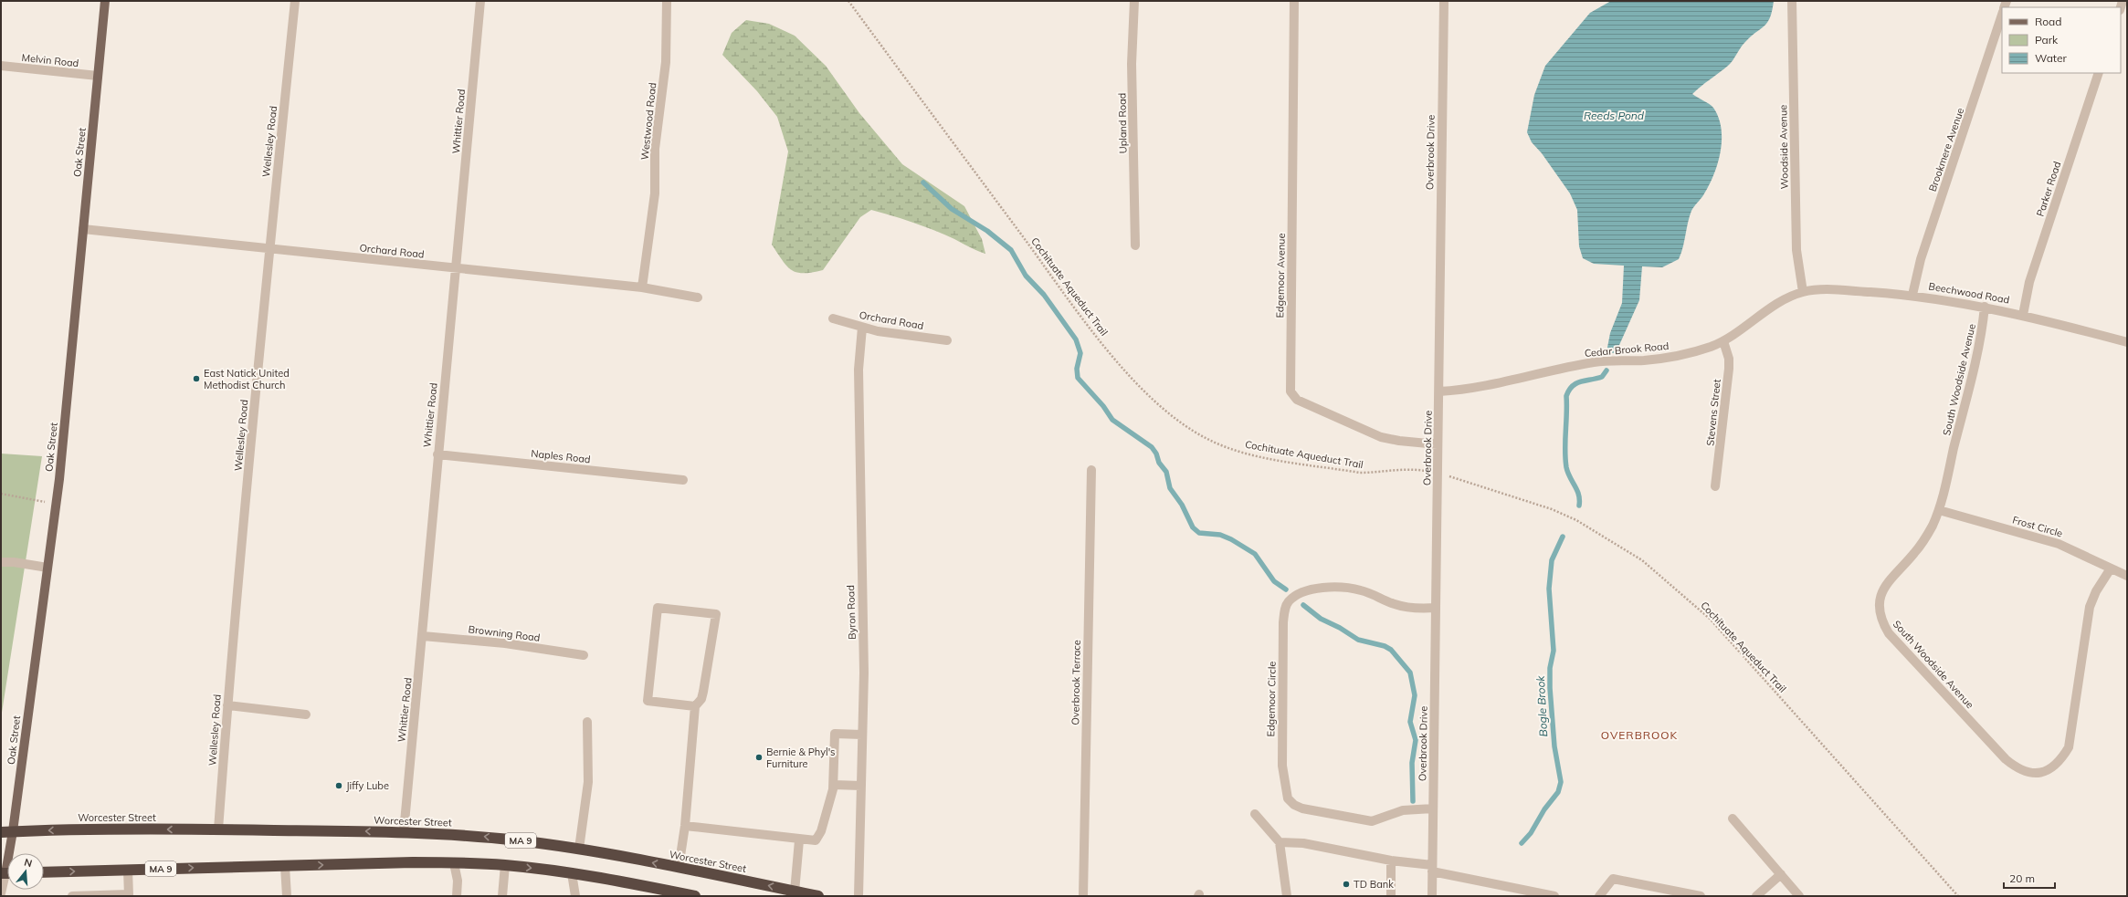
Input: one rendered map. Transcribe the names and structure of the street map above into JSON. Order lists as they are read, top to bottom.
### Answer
{
  "streets": {
    "highway": ["Worcester Street", "MA 9"],
    "main road": ["Oak Street"],
    "street": [
      "Melvin Road",
      "Whittier Road",
      "Westwood Road",
      "Upland Road",
      "Wellesley Road",
      "Woodside Avenue",
      "Brookmere Avenue",
      "Overbrook Drive",
      "Parker Road",
      "Orchard Road",
      "Edgemoor Avenue",
      "Beechwood Road",
      "Cedar Brook Road",
      "South Woodside Avenue",
      "Stevens Street",
      "Naples Road",
      "Frost Circle",
      "Byron Road",
      "Browning Road",
      "Overbrook Terrace",
      "Edgemoor Circle"
    ],
    "path": ["Cochituate Aqueduct Trail"]
  },
  "crossings": [
    ["Melvin Road", "Oak Street"],
    ["Whittier Road", "Orchard Road"],
    ["Whittier Road", "Naples Road"],
    ["Whittier Road", "Browning Road"],
    ["Whittier Road", "Worcester Street"],
    ["Westwood Road", "Orchard Road"],
    ["Wellesley Road", "Orchard Road"],
    ["Wellesley Road", "Worcester Street"],
    ["Woodside Avenue", "Beechwood Road"],
    ["Woodside Avenue", "Cedar Brook Road"],
    ["Brookmere Avenue", "Beechwood Road"],
    ["Oak Street", "Orchard Road"],
    ["Oak Street", "Worcester Street"],
    ["Overbrook Drive", "Edgemoor Avenue"],
    ["Overbrook Drive", "Cochituate Aqueduct Trail"],
    ["Overbrook Drive", "Cedar Brook Road"],
    ["Overbrook Drive", "Edgemoor Circle"],
    ["Parker Road", "Beechwood Road"],
    ["Orchard Road", "Byron Road"],
    ["Beechwood Road", "Cedar Brook Road"],
    ["Beechwood Road", "South Woodside Avenue"],
    ["Cedar Brook Road", "Stevens Street"],
    ["South Woodside Avenue", "Frost Circle"]
  ],
  "districts": ["OVERBROOK"],
  "water": ["Reeds Pond", "Bogle Brook"],
  "places": [
    "East Natick United Methodist Church",
    "Bernie & Phyl's Furniture",
    "Jiffy Lube",
    "TD Bank"
  ],
  "legend": ["Road", "Park", "Water"],
  "scale_bar": "20 m",
  "north": "top"
}
